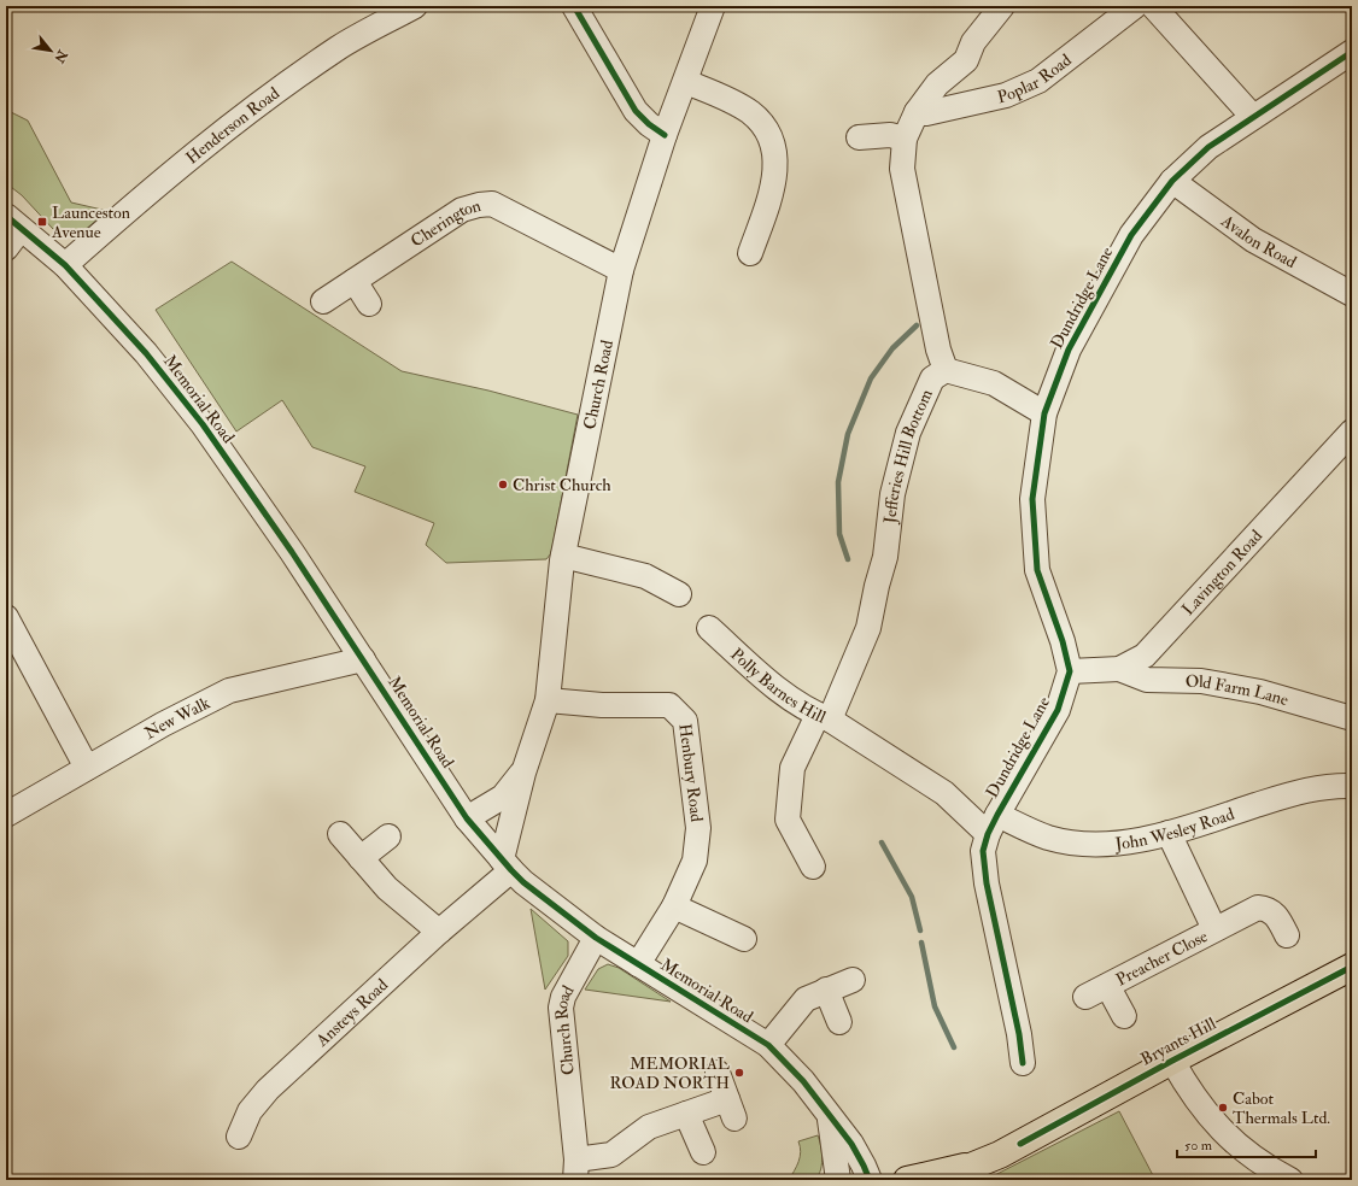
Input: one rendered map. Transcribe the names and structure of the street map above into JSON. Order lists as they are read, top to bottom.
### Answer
{
  "streets": {
    "main road": ["Bryants Hill"],
    "street": [
      "Poplar Road",
      "Henderson Road",
      "Cherington",
      "Avalon Road",
      "Dundridge Lane",
      "Church Road",
      "Memorial Road",
      "Jefferies Hill Bottom",
      "Lavington Road",
      "Polly Barnes Hill",
      "Old Farm Lane",
      "New Walk",
      "Henbury Road",
      "John Wesley Road",
      "Preacher Close",
      "Ansteys Road"
    ]
  },
  "crossings": [
    ["Poplar Road", "Jefferies Hill Bottom"],
    ["Henderson Road", "Memorial Road"],
    ["Cherington", "Church Road"],
    ["Avalon Road", "Dundridge Lane"],
    ["Dundridge Lane", "Lavington Road"],
    ["Dundridge Lane", "Polly Barnes Hill"],
    ["Dundridge Lane", "John Wesley Road"],
    ["Church Road", "Memorial Road"],
    ["Church Road", "Henbury Road"],
    ["Church Road", "Ansteys Road"],
    ["Memorial Road", "New Walk"],
    ["Memorial Road", "Henbury Road"],
    ["Memorial Road", "Ansteys Road"],
    ["Jefferies Hill Bottom", "Polly Barnes Hill"],
    ["Lavington Road", "Old Farm Lane"],
    ["Polly Barnes Hill", "John Wesley Road"],
    ["John Wesley Road", "Preacher Close"]
  ],
  "places": {
    "transit": ["Launceston Avenue"],
    "other": ["Christ Church", "MEMORIAL ROAD NORTH", "Cabot Thermals Ltd."]
  },
  "scale_bar": "50 m",
  "north": "bottom right"
}
